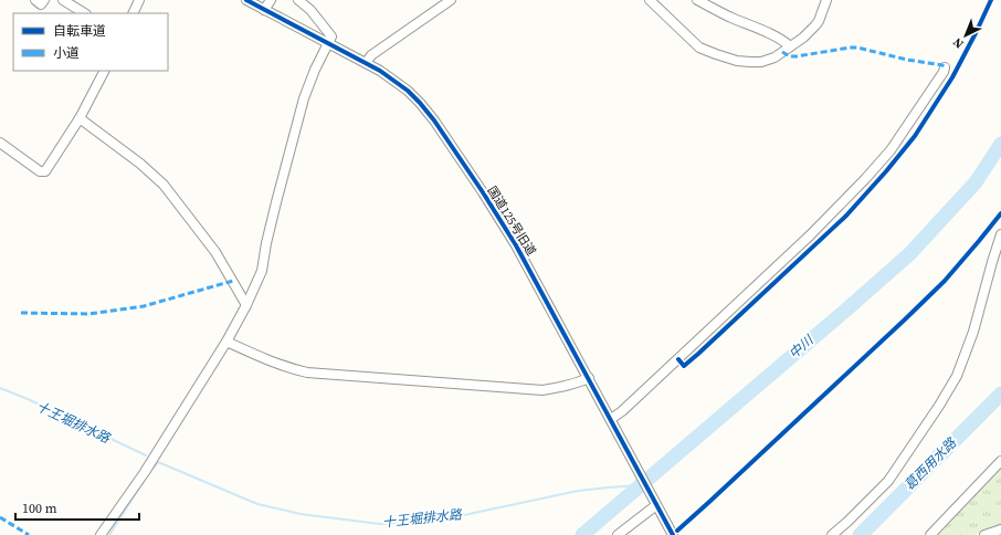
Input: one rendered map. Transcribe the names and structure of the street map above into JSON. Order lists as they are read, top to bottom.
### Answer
{
  "streets": {
    "street": ["国道125号旧道"]
  },
  "water": ["中川", "十王堀排水路", "葛西用水路"],
  "legend": ["自転車道", "小道"],
  "scale_bar": "100 m",
  "north": "bottom left"
}
